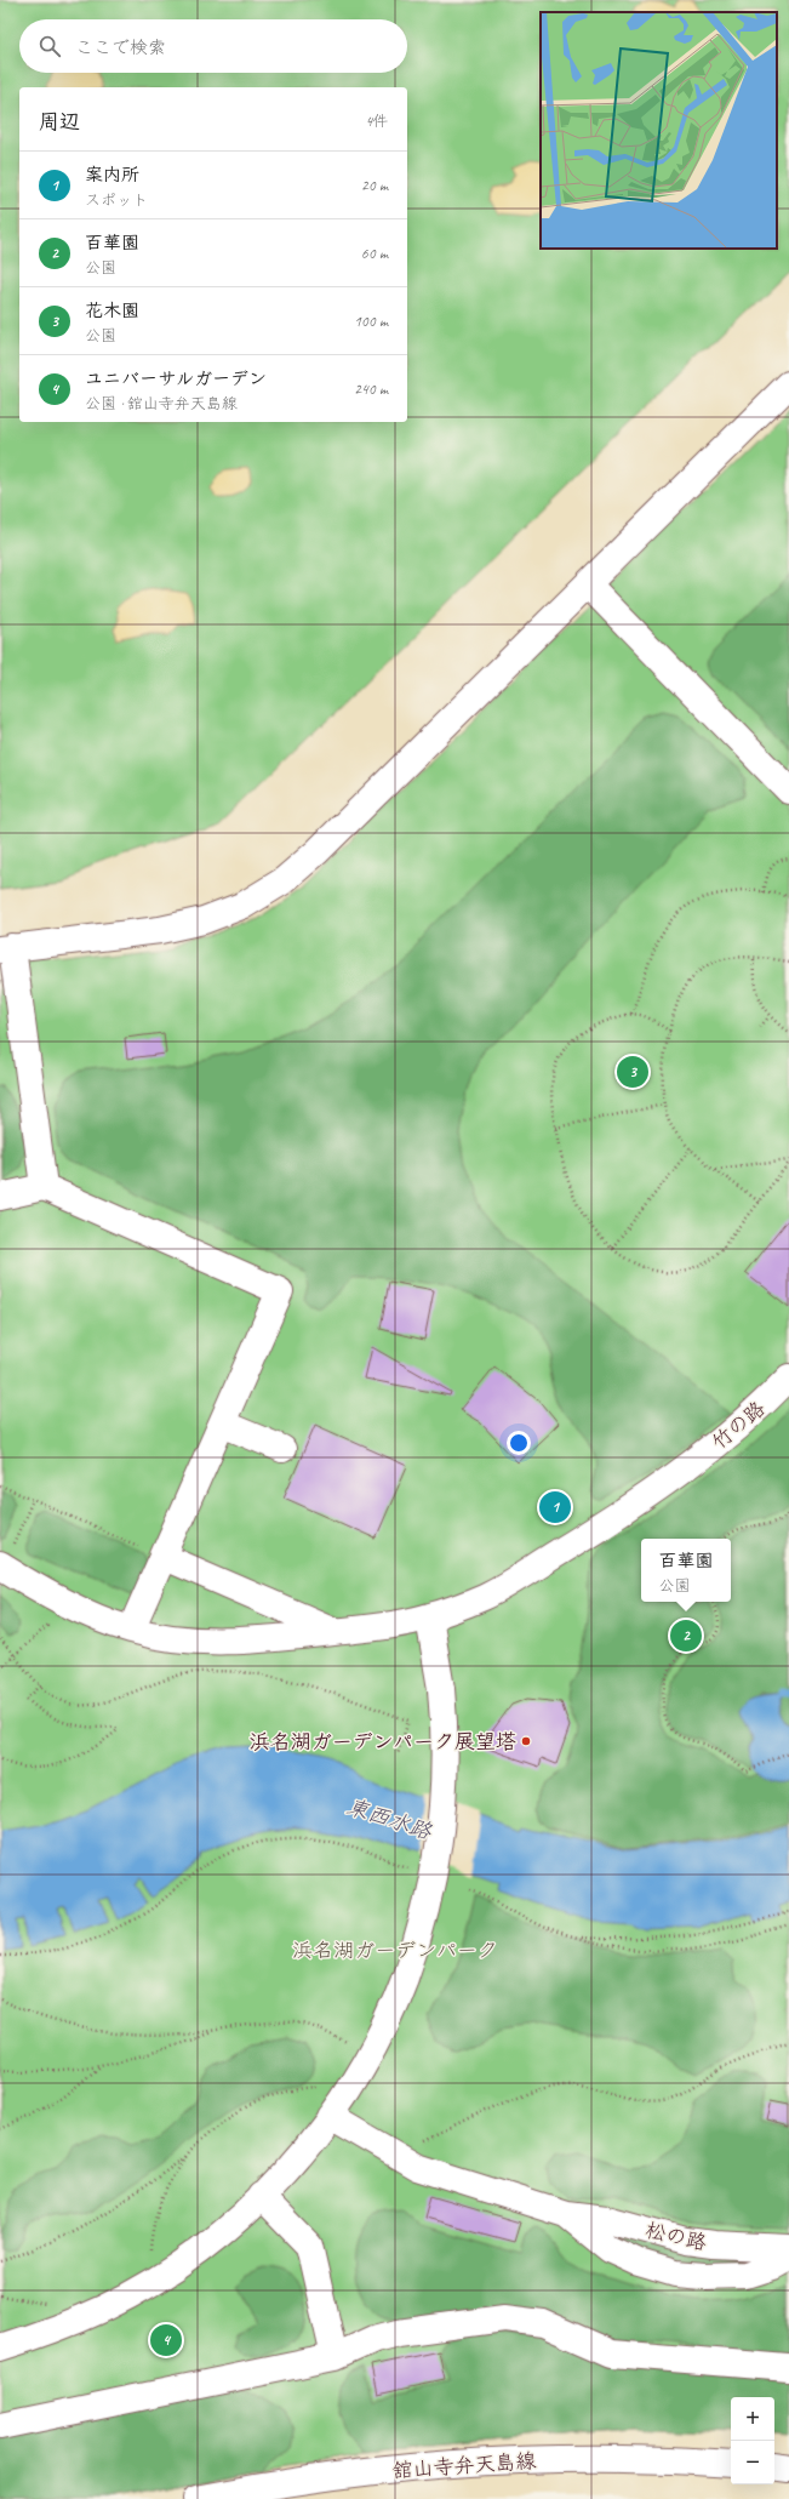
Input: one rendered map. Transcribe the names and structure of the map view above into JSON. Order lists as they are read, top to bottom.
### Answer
{
  "streets": {
    "main road": ["竹の路", "松の路", "舘山寺弁天島線"]
  },
  "water": ["東西水路"],
  "parks": ["浜名湖ガーデンパーク"],
  "places": ["浜名湖ガーデンパーク展望塔"],
  "page": {
    "search": "ここで検索",
    "heading": ["周辺", "4件"],
    "list": [
      {
        "mark": "1",
        "name": "案内所",
        "note": "スポット",
        "value": "20 m"
      },
      {
        "mark": "2",
        "name": "百華園",
        "note": "公園",
        "value": "60 m"
      },
      {
        "mark": "3",
        "name": "花木園",
        "note": "公園",
        "value": "100 m"
      },
      {
        "mark": "4",
        "name": "ユニバーサルガーデン",
        "note": "公園 · 舘山寺弁天島線",
        "value": "240 m"
      }
    ],
    "pins": [
      "3",
      "1",
      "2",
      "4"
    ],
    "popup": ["百華園", "公園"],
    "map_buttons": ["+", "−"]
  }
}
